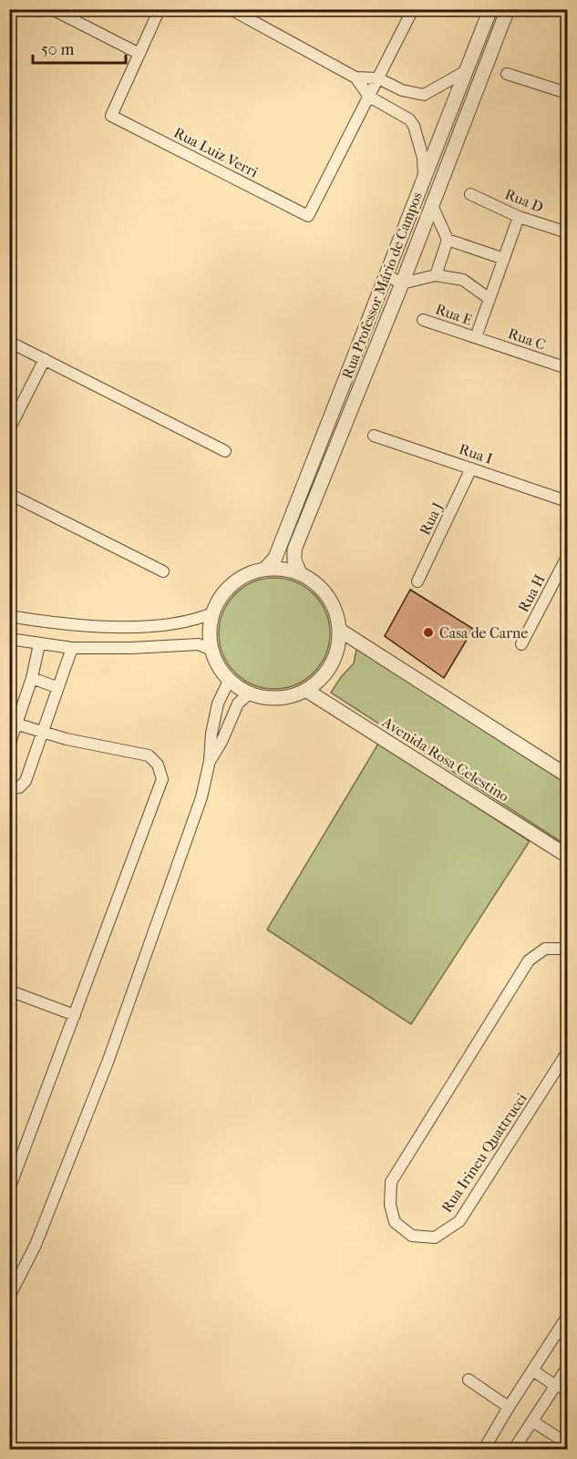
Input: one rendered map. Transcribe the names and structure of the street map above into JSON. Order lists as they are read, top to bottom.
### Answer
{
  "streets": {
    "street": [
      "Rua Luiz Verri",
      "Rua D",
      "Rua Professor Mário de Campos",
      "Rua E",
      "Rua C",
      "Rua I",
      "Rua J",
      "Rua H",
      "Avenida Rosa Celestino",
      "Rua Irineu Quattrucci"
    ]
  },
  "crossings": [
    ["Rua Professor Mário de Campos", "Avenida Rosa Celestino"],
    ["Rua E", "Rua C"],
    ["Rua I", "Rua J"]
  ],
  "places": ["Casa de Carne"],
  "scale_bar": "50 m"
}
